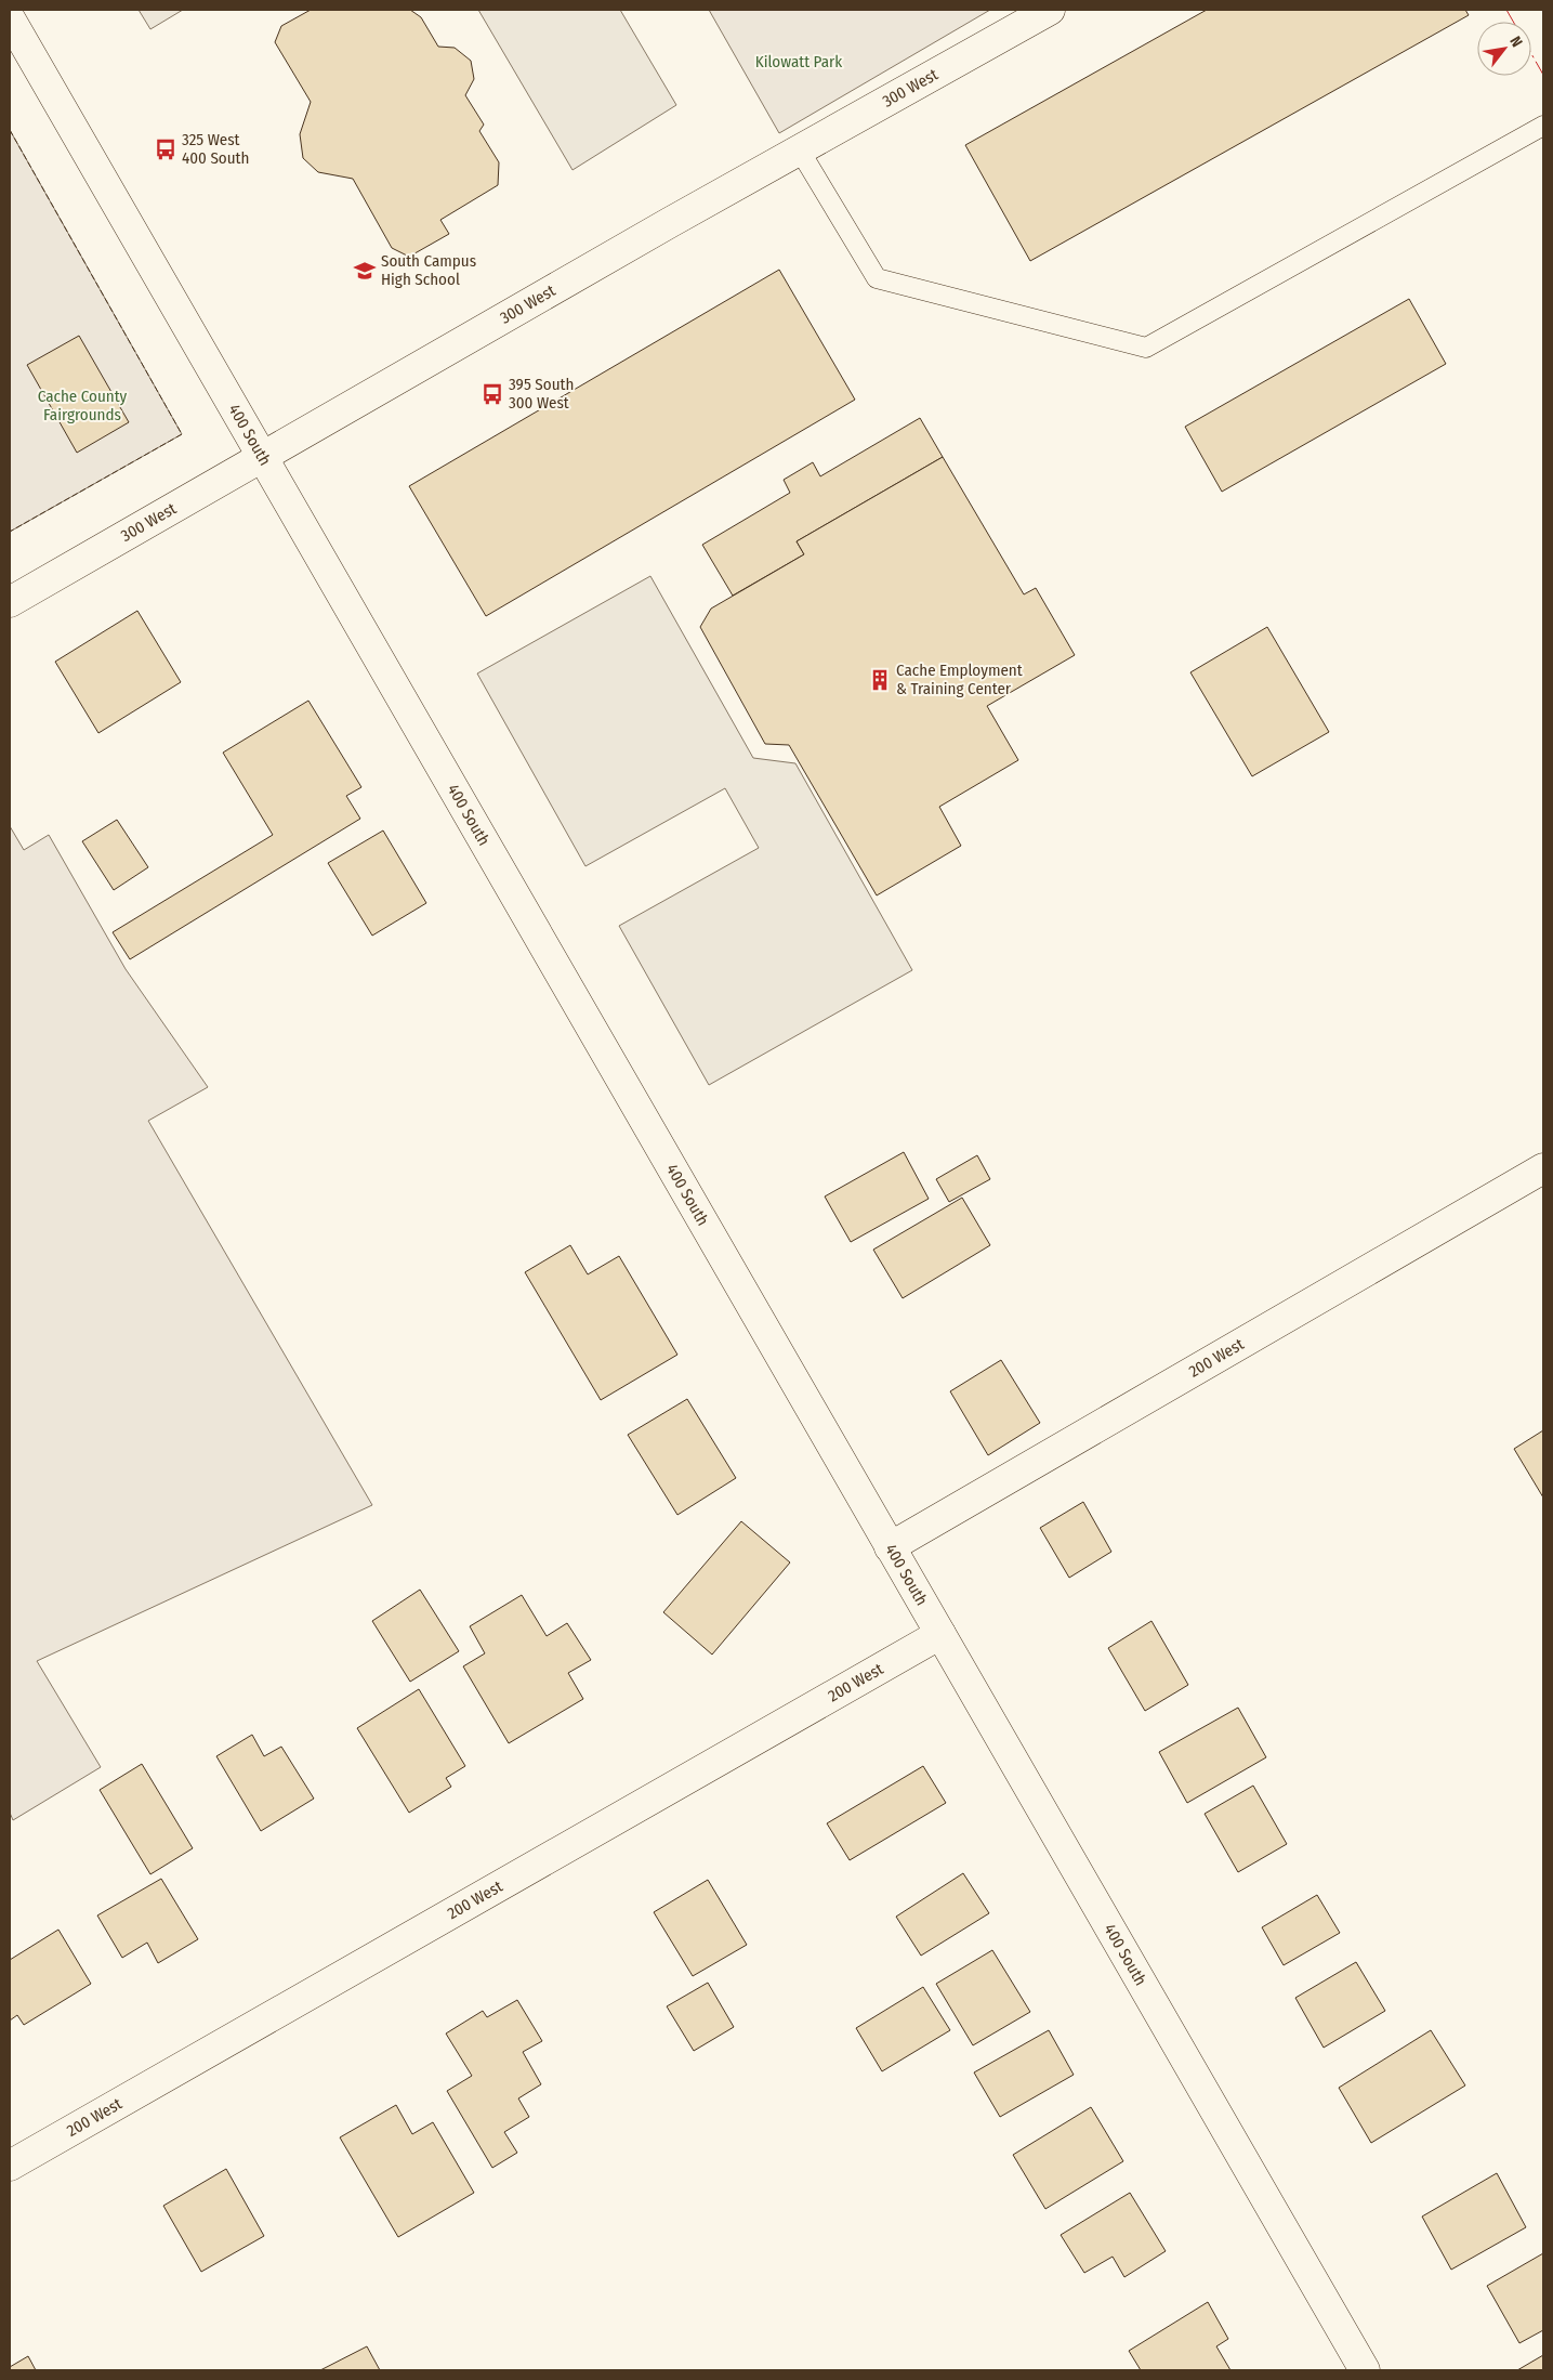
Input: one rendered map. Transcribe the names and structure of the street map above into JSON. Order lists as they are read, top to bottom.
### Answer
{
  "streets": {
    "street": ["300 West", "400 South", "200 West"]
  },
  "crossings": [
    ["300 West", "400 South"],
    ["400 South", "200 West"]
  ],
  "parks": ["Kilowatt Park", "Cache County Fairgrounds"],
  "places": {
    "bus stop": ["325 West 400 South", "395 South 300 West"],
    "school or university": ["South Campus High School"],
    "building": ["Cache Employment & Training Center"]
  },
  "north": "top right"
}
